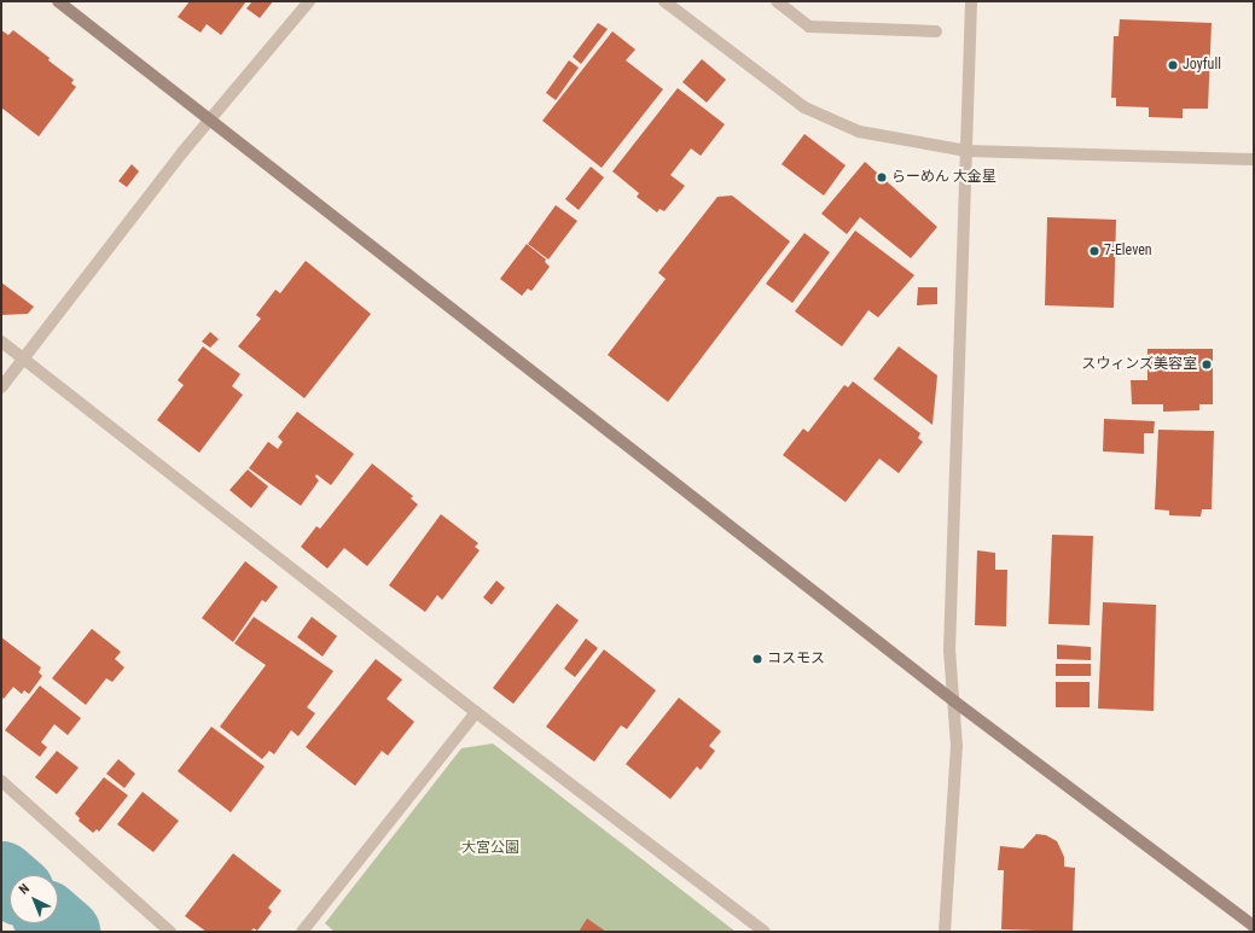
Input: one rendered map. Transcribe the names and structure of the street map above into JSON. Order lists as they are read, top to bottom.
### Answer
{
  "parks": ["大宮公園"],
  "places": [
    "Joyfull",
    "らーめん 大金星",
    "7-Eleven",
    "スウィンズ美容室",
    "コスモス"
  ],
  "north": "top left"
}
